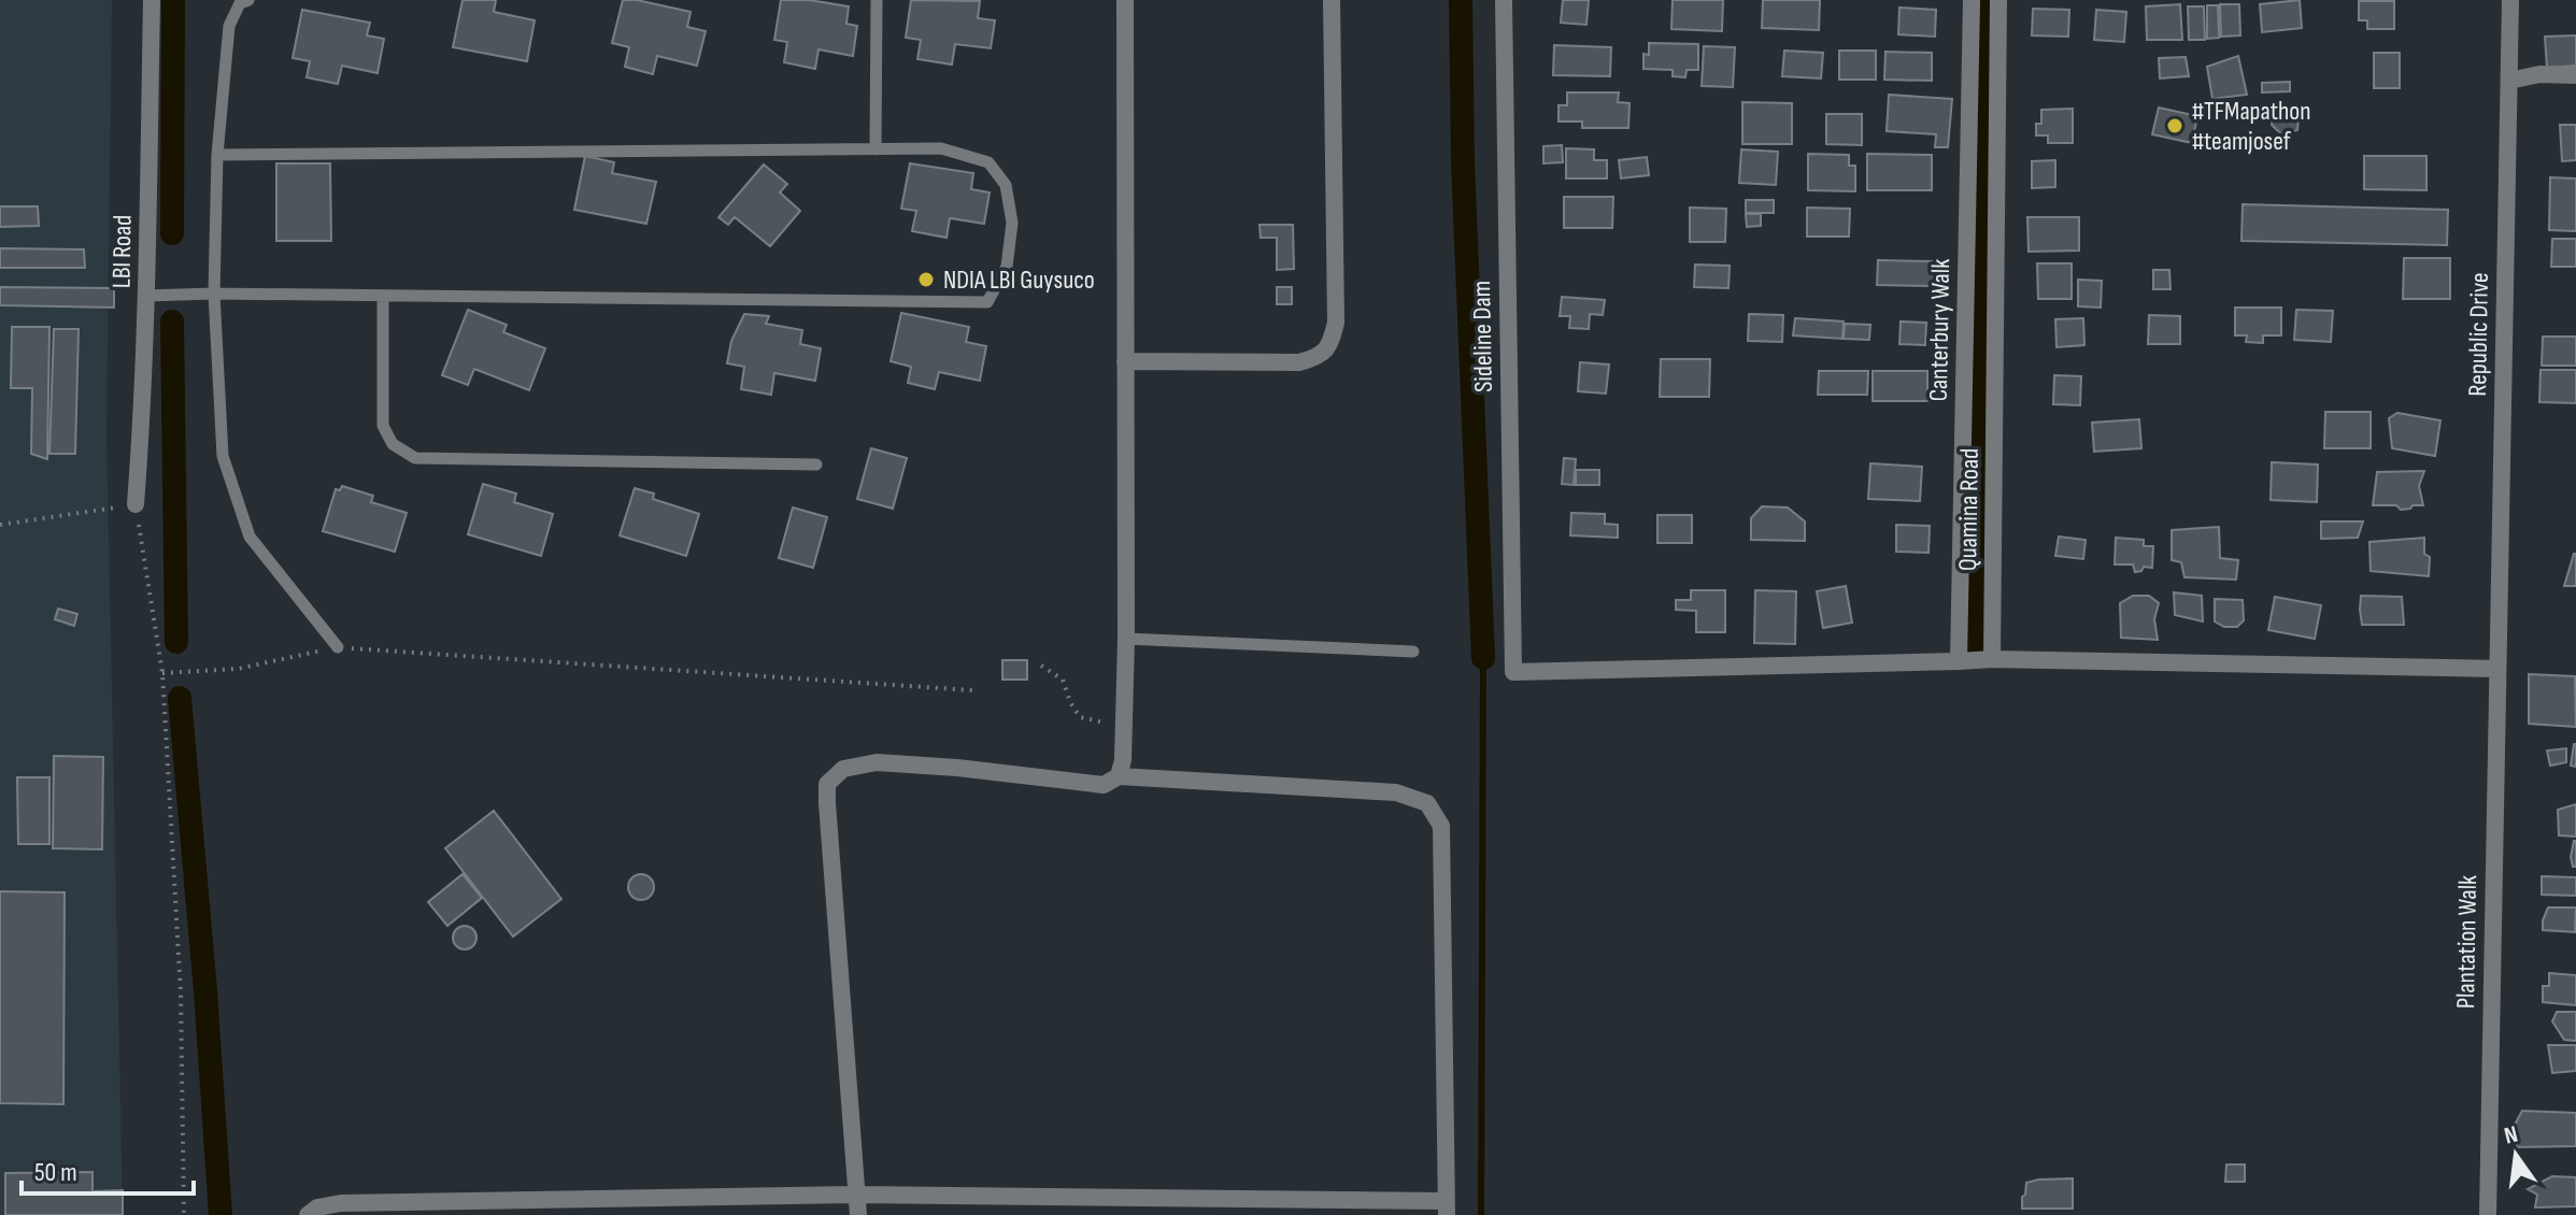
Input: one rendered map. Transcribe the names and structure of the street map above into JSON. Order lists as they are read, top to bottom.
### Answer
{
  "streets": {
    "street": [
      "LBI Road",
      "Canterbury Walk",
      "Republic Drive",
      "Sideline Dam",
      "Quamina Road",
      "Plantation Walk"
    ]
  },
  "crossings": [
    ["Canterbury Walk", "Sideline Dam"],
    ["Republic Drive", "Plantation Walk"]
  ],
  "places": ["#TFMapathon #teamjosef", "NDIA LBI Guysuco"],
  "scale_bar": "50 m",
  "north": "top"
}
